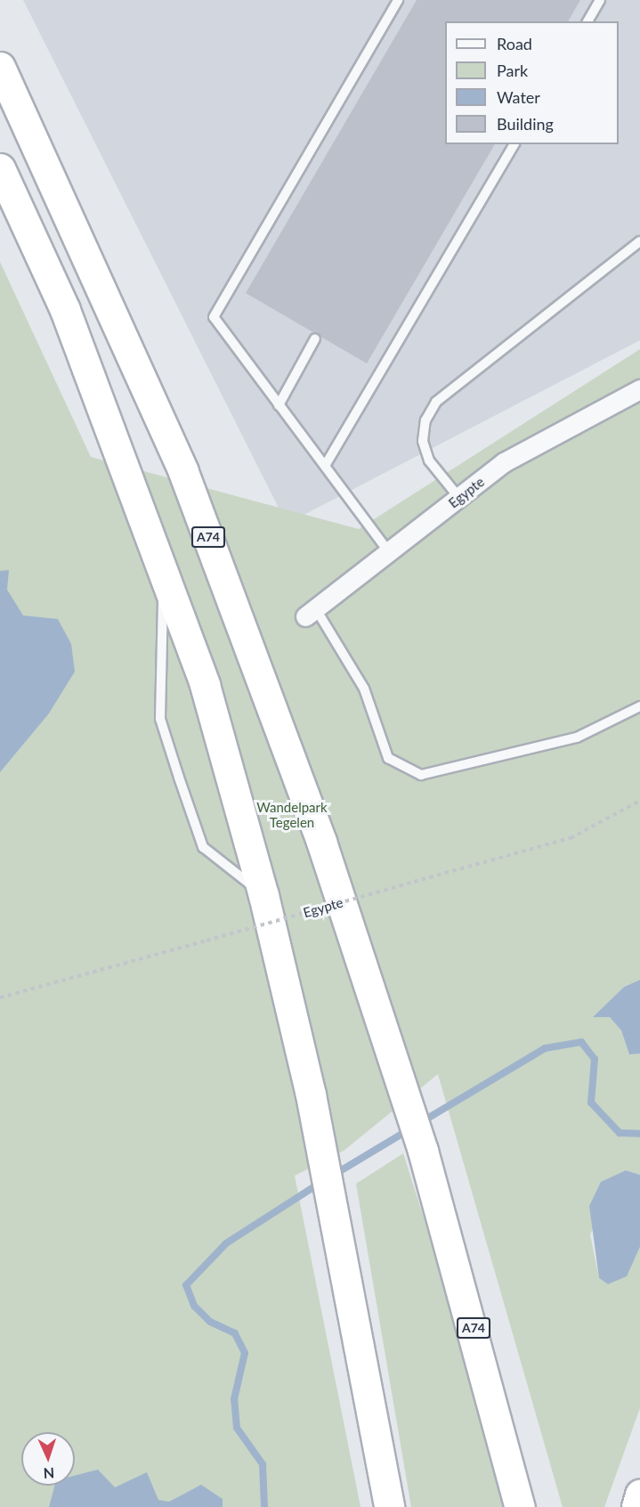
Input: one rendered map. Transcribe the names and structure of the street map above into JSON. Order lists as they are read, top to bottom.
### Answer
{
  "streets": {
    "highway": ["A74"],
    "street": ["Egypte"]
  },
  "parks": ["Wandelpark Tegelen"],
  "legend": [
    "Road",
    "Park",
    "Water",
    "Building"
  ],
  "north": "bottom"
}
